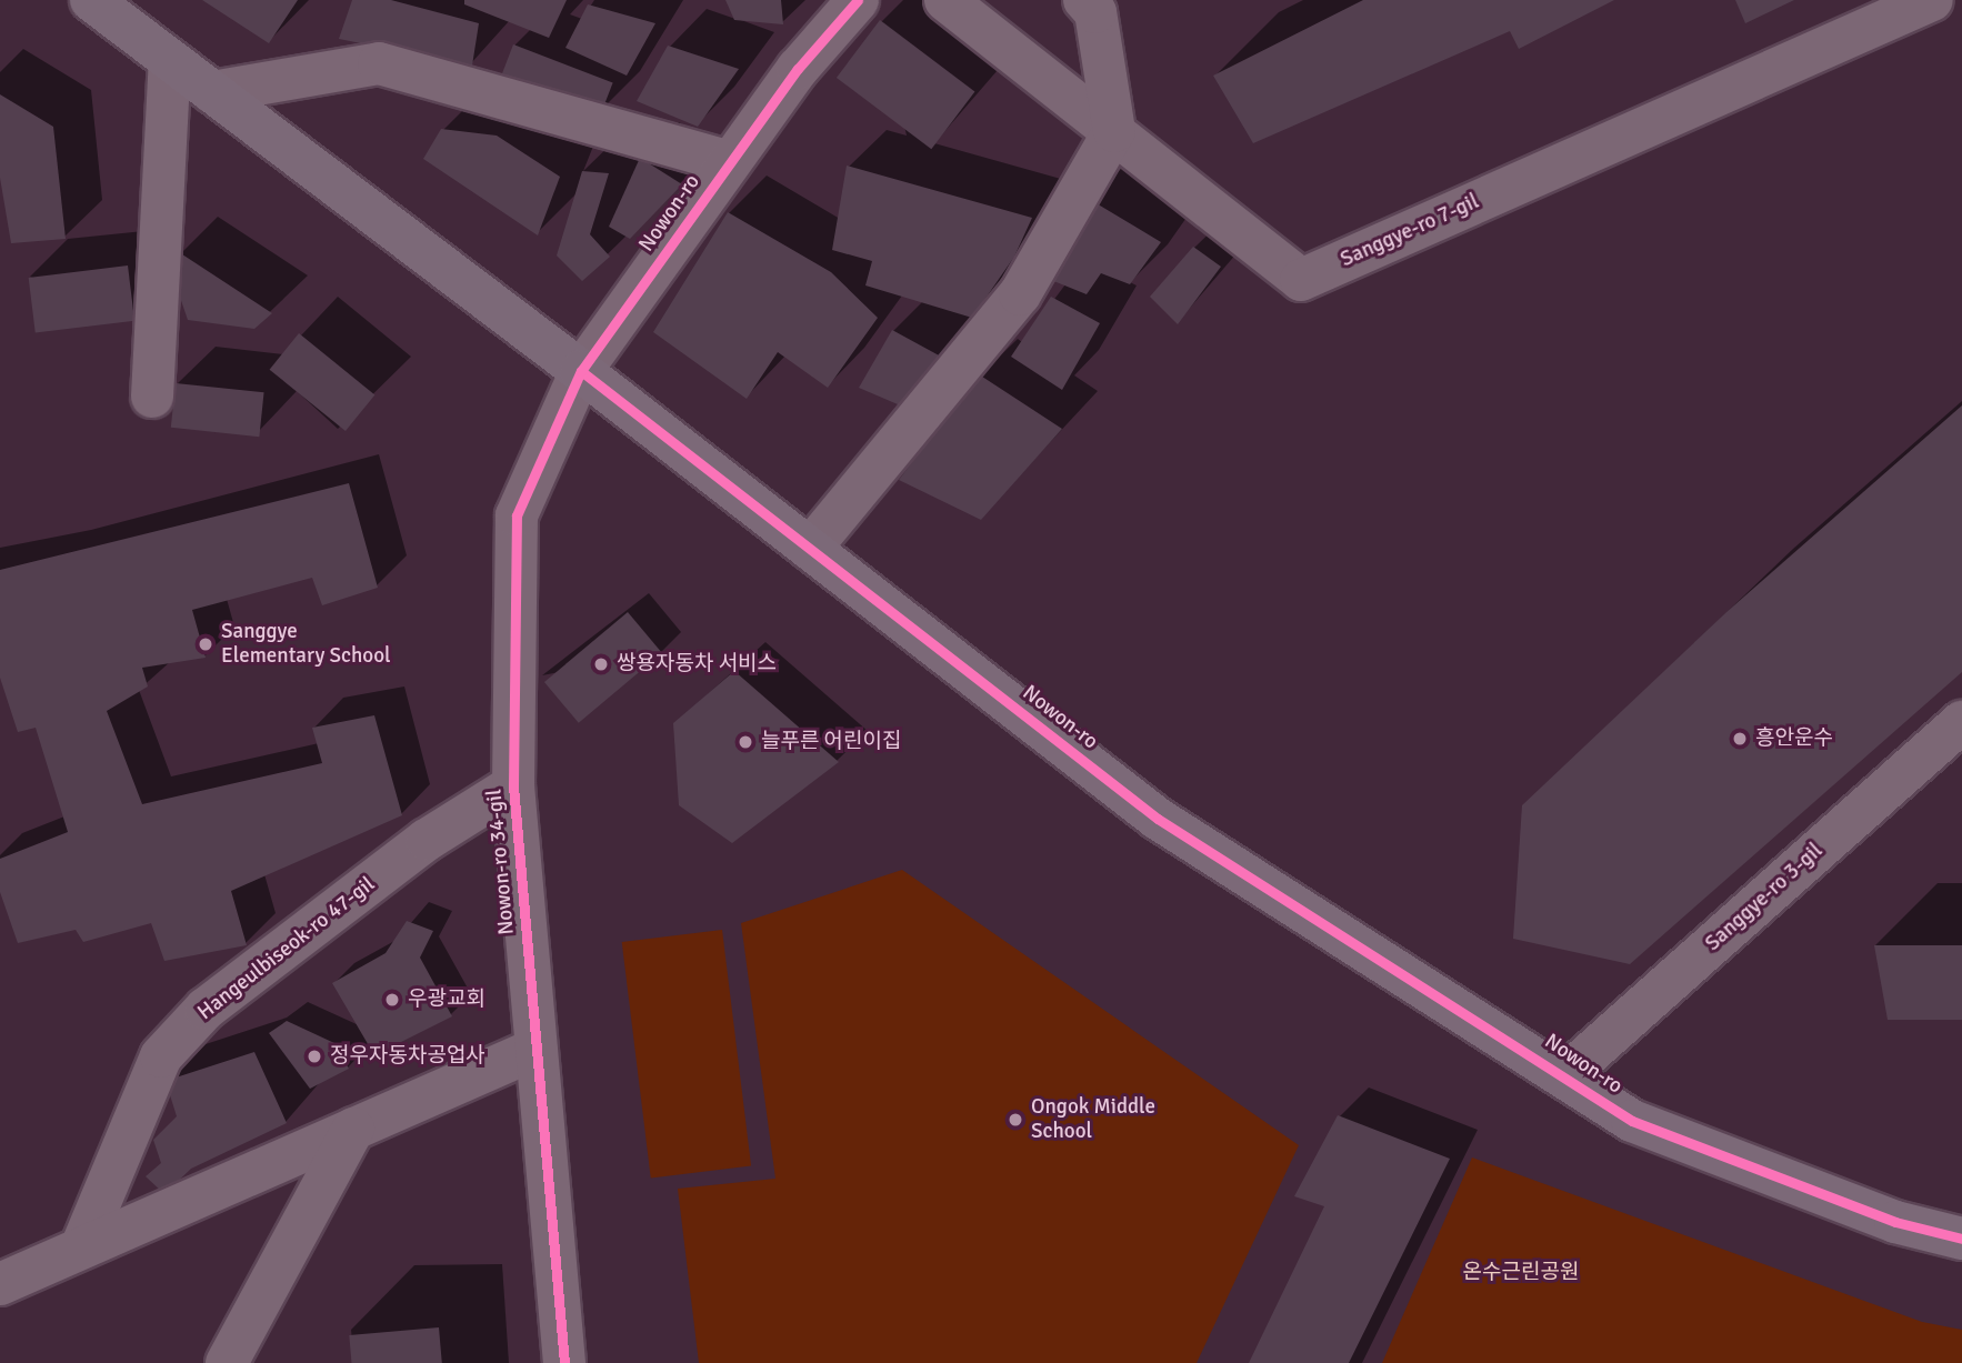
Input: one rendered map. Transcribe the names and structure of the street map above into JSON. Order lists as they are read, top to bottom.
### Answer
{
  "streets": {
    "main road": ["Nowon-ro"],
    "street": [
      "Sanggye-ro 7-gil",
      "Nowon-ro 34-gil",
      "Sanggye-ro 3-gil",
      "Hangeulbiseok-ro 47-gil"
    ]
  },
  "crossings": [
    ["Nowon-ro", "Nowon-ro 34-gil"],
    ["Nowon-ro", "Sanggye-ro 3-gil"],
    ["Nowon-ro 34-gil", "Hangeulbiseok-ro 47-gil"]
  ],
  "parks": ["온수근린공원"],
  "places": [
    "Sanggye Elementary School",
    "쌍용자동차 서비스",
    "흥안운수",
    "늘푸른 어린이집",
    "우광교회",
    "정우자동차공업사",
    "Ongok Middle School"
  ]
}
